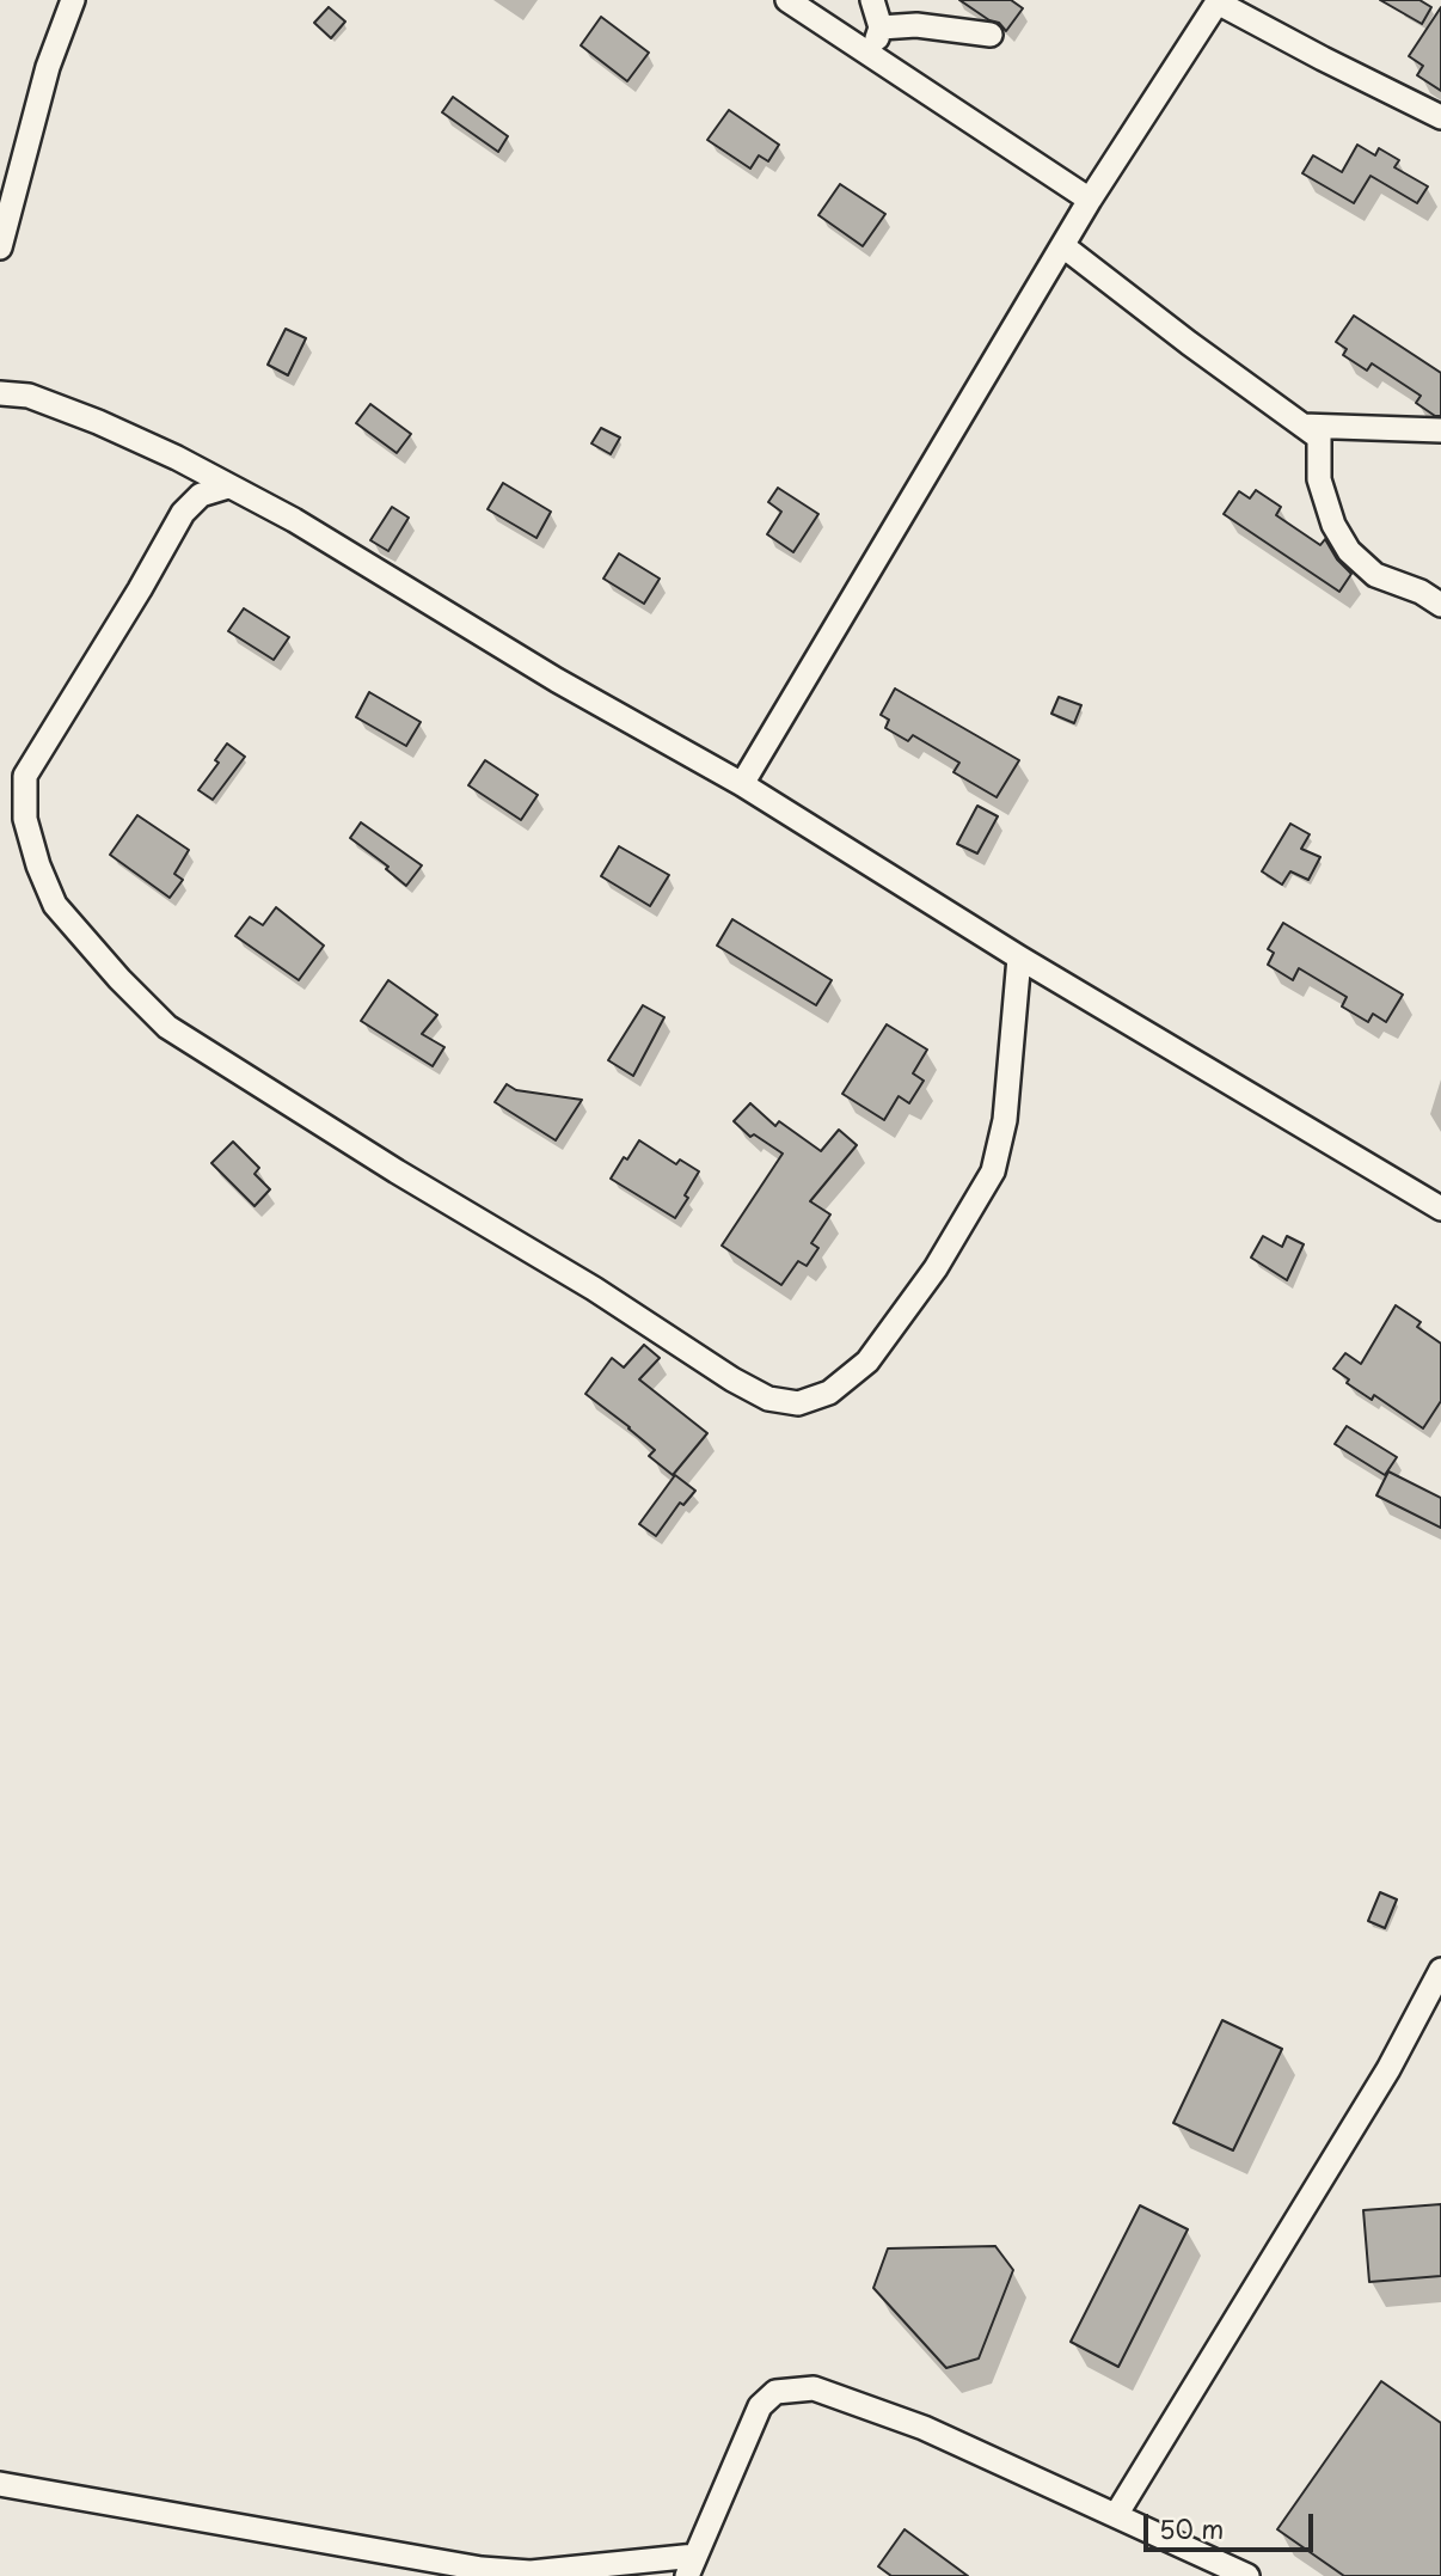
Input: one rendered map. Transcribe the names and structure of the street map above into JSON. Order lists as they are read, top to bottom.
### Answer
{
  "scale_bar": "50 m"
}
